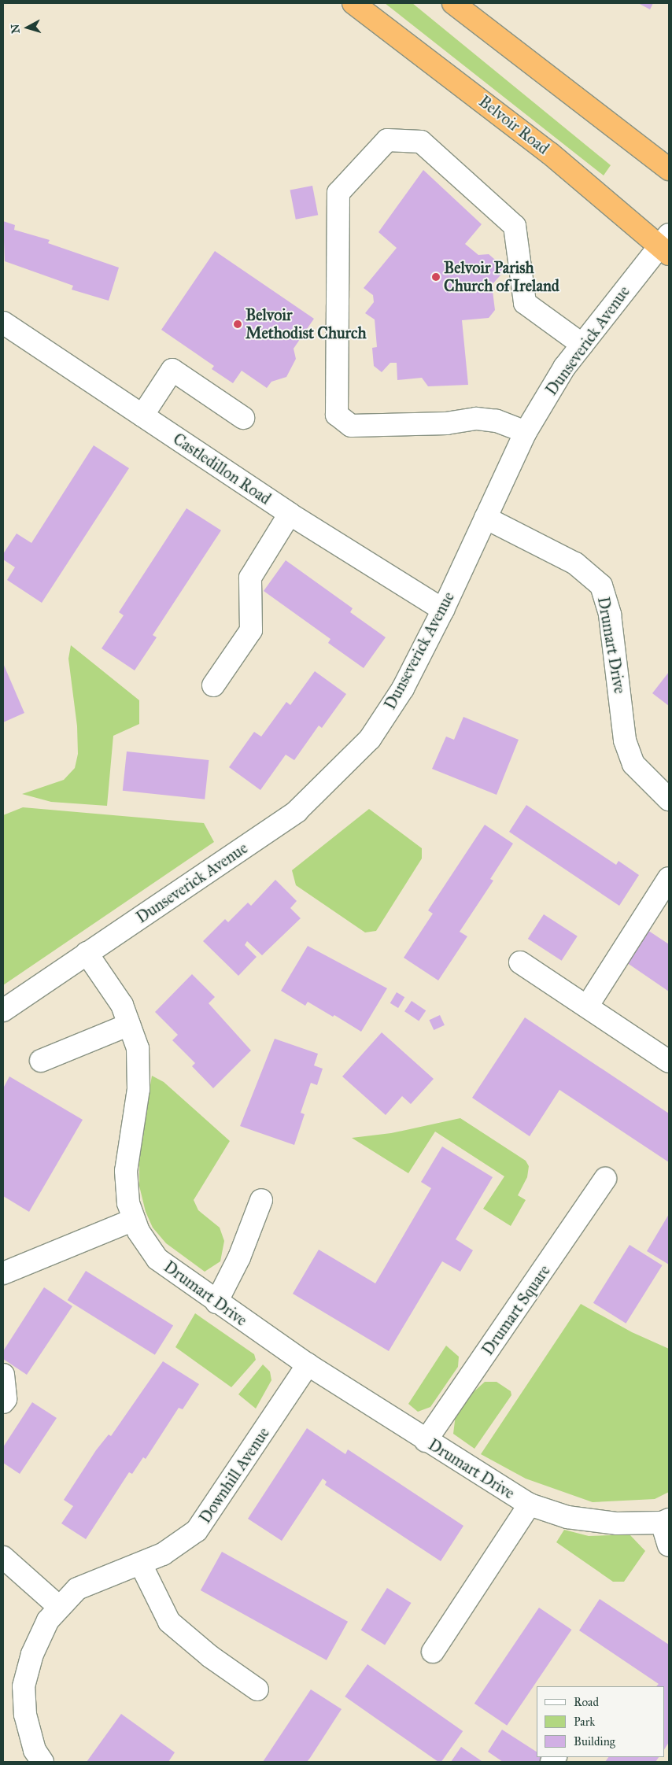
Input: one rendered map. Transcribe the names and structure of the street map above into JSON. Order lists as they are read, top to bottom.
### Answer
{
  "streets": {
    "highway": ["Belvoir Road"],
    "street": [
      "Dunseverick Avenue",
      "Castledillon Road",
      "Drumart Drive",
      "Drumart Square",
      "Downhill Avenue"
    ]
  },
  "crossings": [
    ["Belvoir Road", "Dunseverick Avenue"],
    ["Dunseverick Avenue", "Castledillon Road"],
    ["Dunseverick Avenue", "Drumart Drive"],
    ["Drumart Drive", "Drumart Square"],
    ["Drumart Drive", "Downhill Avenue"]
  ],
  "places": ["Belvoir Parish Church of Ireland", "Belvoir Methodist Church"],
  "legend": ["Road", "Park", "Building"],
  "north": "left"
}
